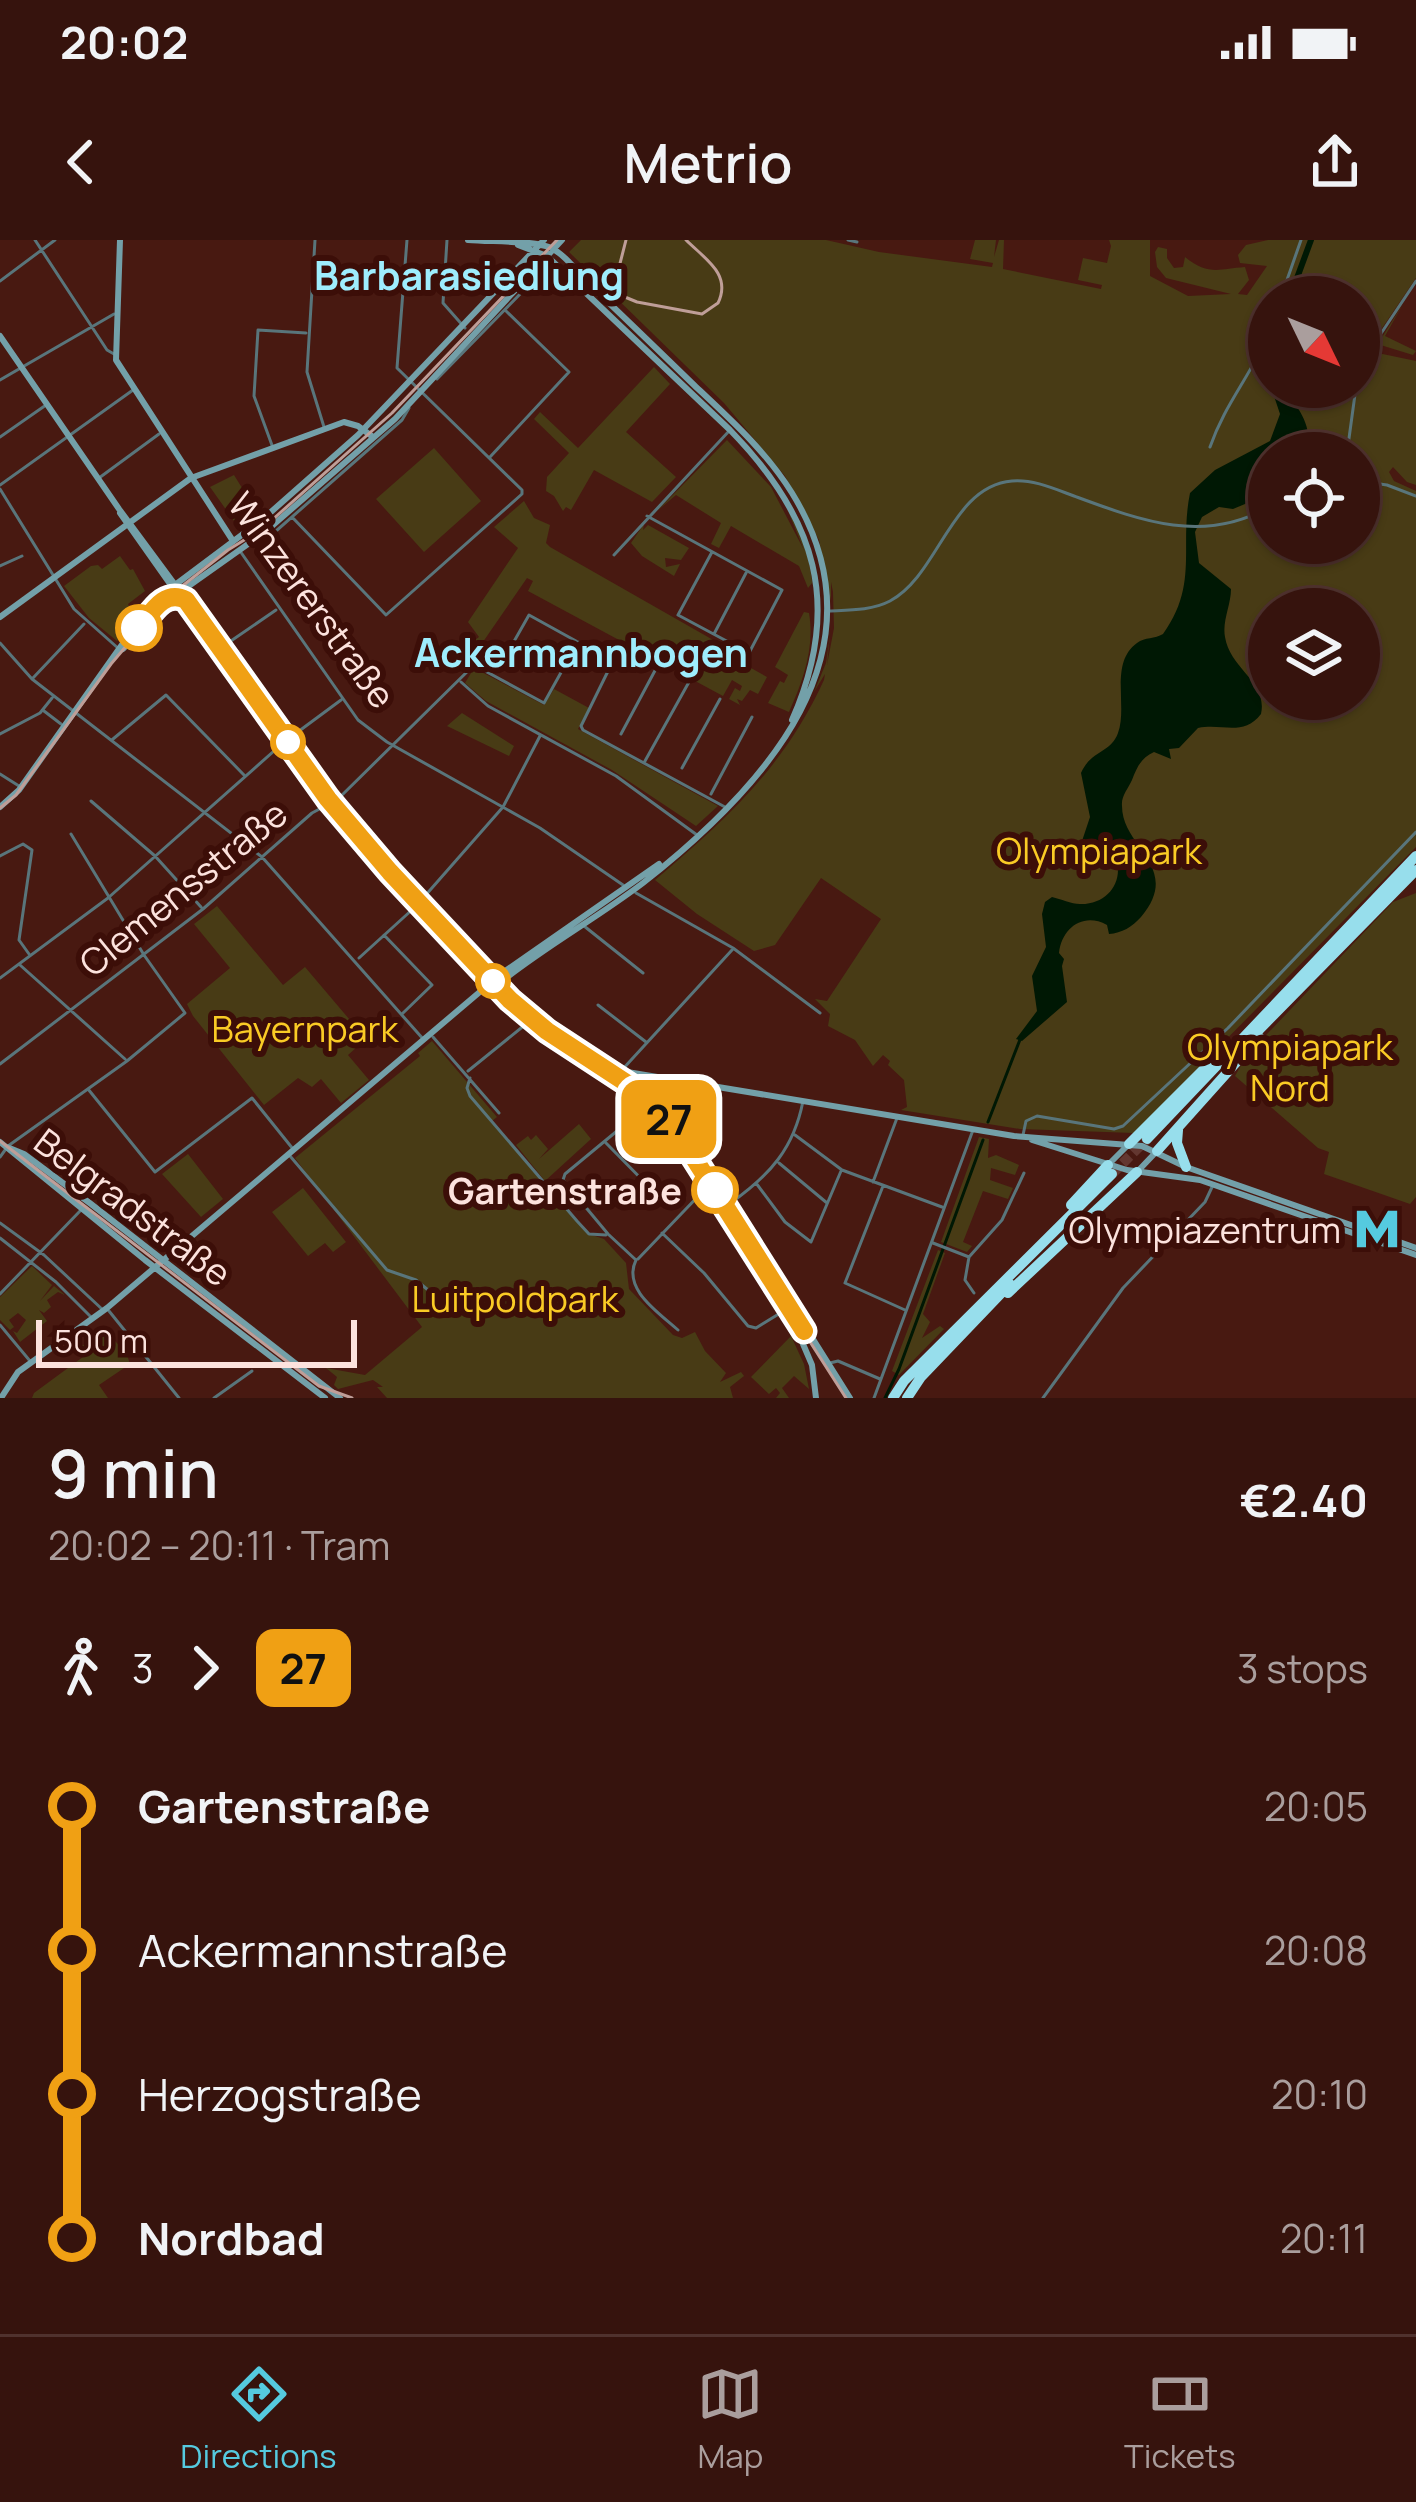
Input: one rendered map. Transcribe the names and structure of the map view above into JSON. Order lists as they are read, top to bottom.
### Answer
{
  "streets": {
    "main road": ["Winzererstraße", "Belgradstraße"],
    "street": ["Clemensstraße"]
  },
  "crossings": [
    ["Winzererstraße", "Clemensstraße"]
  ],
  "districts": ["Barbarasiedlung", "Ackermannbogen"],
  "parks": [
    "Olympiapark",
    "Bayernpark",
    "Olympiapark Nord",
    "Luitpoldpark"
  ],
  "places": {
    "other": ["Gartenstraße"],
    "metro station": ["Olympiazentrum"]
  },
  "lines": ["tram line 27"],
  "scale_bar": "500 m",
  "north": "bottom right",
  "page": {
    "status": "20:02",
    "header": "Metrio",
    "on_map": "27",
    "scale": "500 m",
    "heading": ["9 min", "20:02 – 20:11 · Tram", "€2.40"],
    "legs": ["3", "27", "3 stops"],
    "list": [
      {
        "name": "Gartenstraße",
        "value": "20:05"
      },
      {
        "name": "Ackermannstraße",
        "value": "20:08"
      },
      {
        "name": "Herzogstraße",
        "value": "20:10"
      },
      {
        "name": "Nordbad",
        "value": "20:11"
      }
    ],
    "tabs": ["Directions", "Map", "Tickets"]
  }
}
